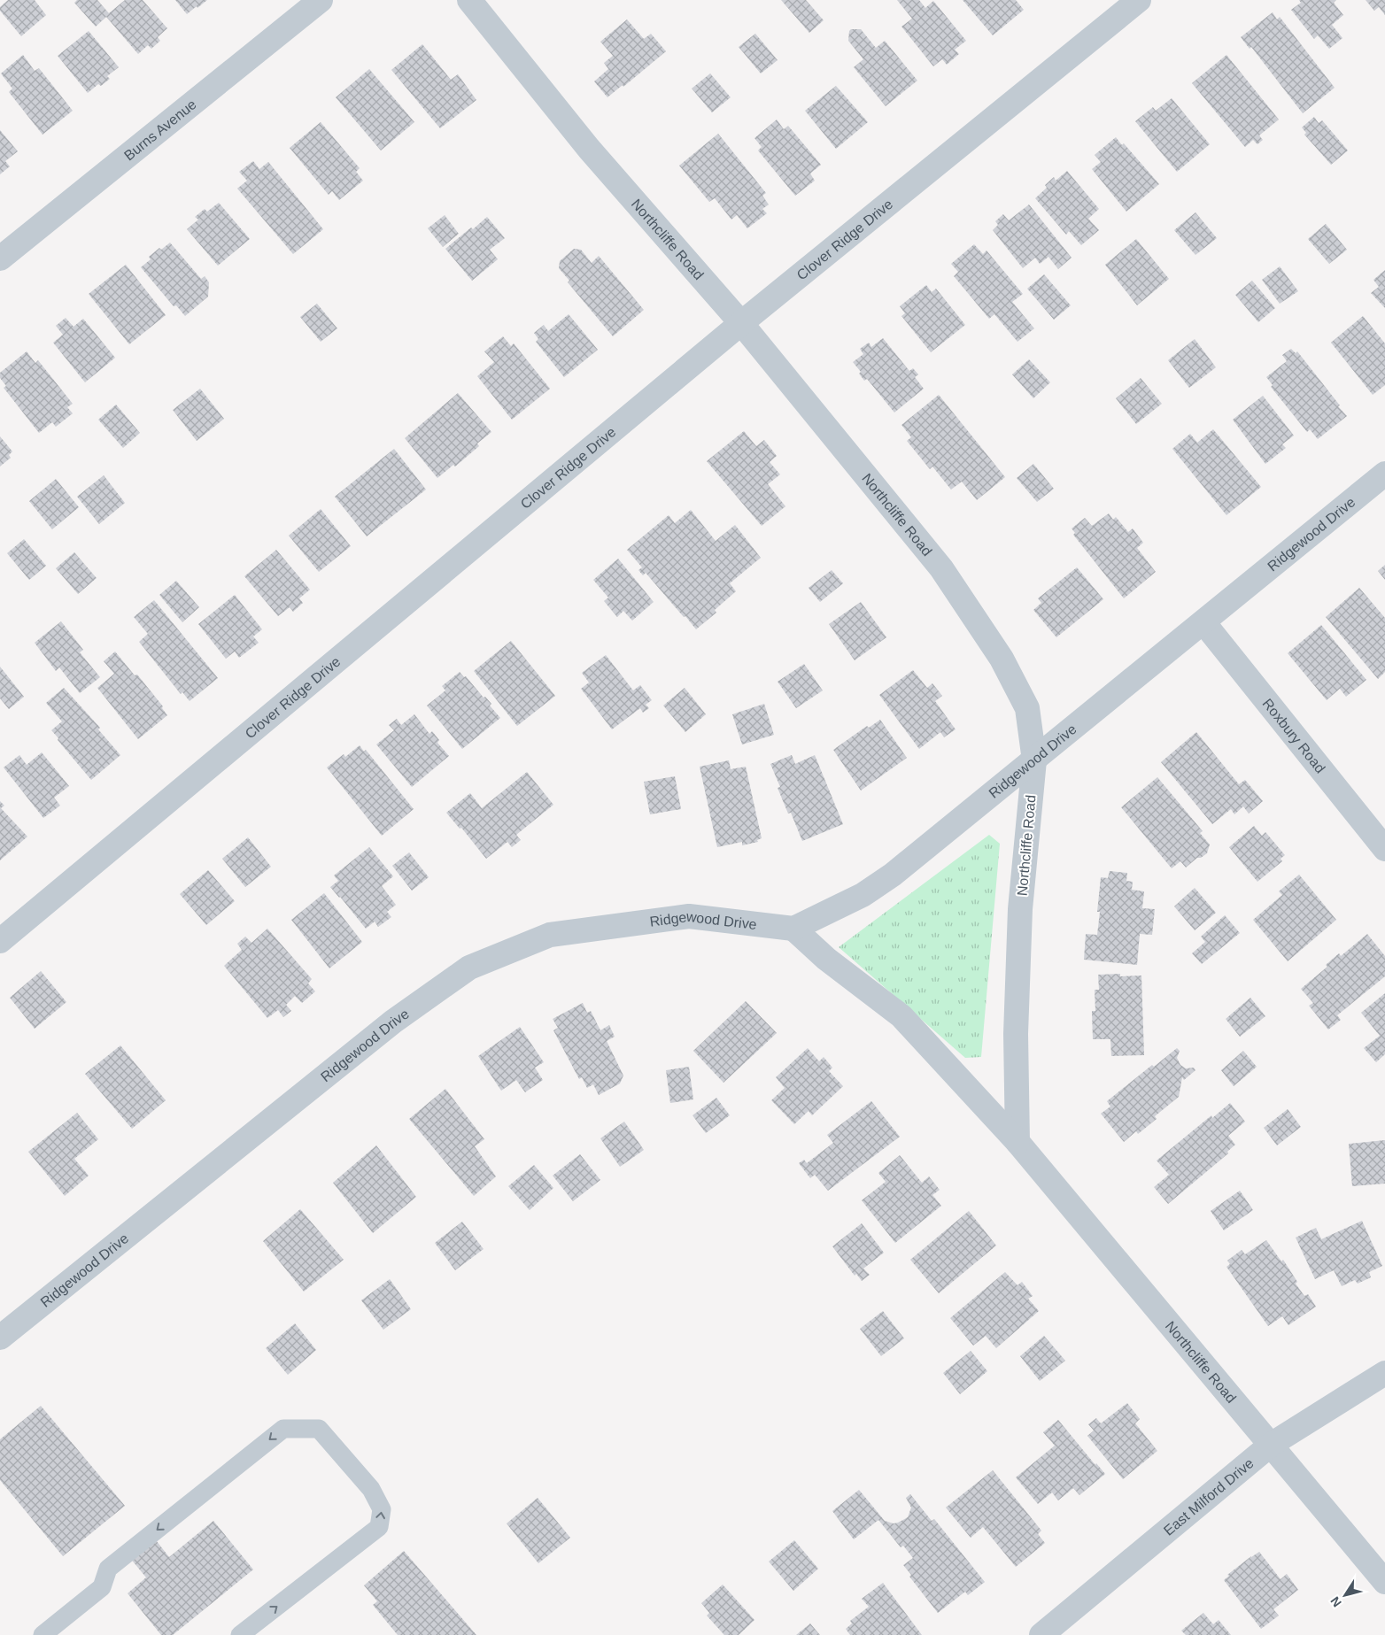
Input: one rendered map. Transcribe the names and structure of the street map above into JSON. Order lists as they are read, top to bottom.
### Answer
{
  "streets": {
    "street": [
      "Burns Avenue",
      "Northcliffe Road",
      "Clover Ridge Drive",
      "Ridgewood Drive",
      "Roxbury Road",
      "East Milford Drive"
    ]
  },
  "crossings": [
    ["Northcliffe Road", "Clover Ridge Drive"],
    ["Northcliffe Road", "Ridgewood Drive"],
    ["Northcliffe Road", "East Milford Drive"],
    ["Ridgewood Drive", "Roxbury Road"]
  ],
  "north": "bottom left"
}
